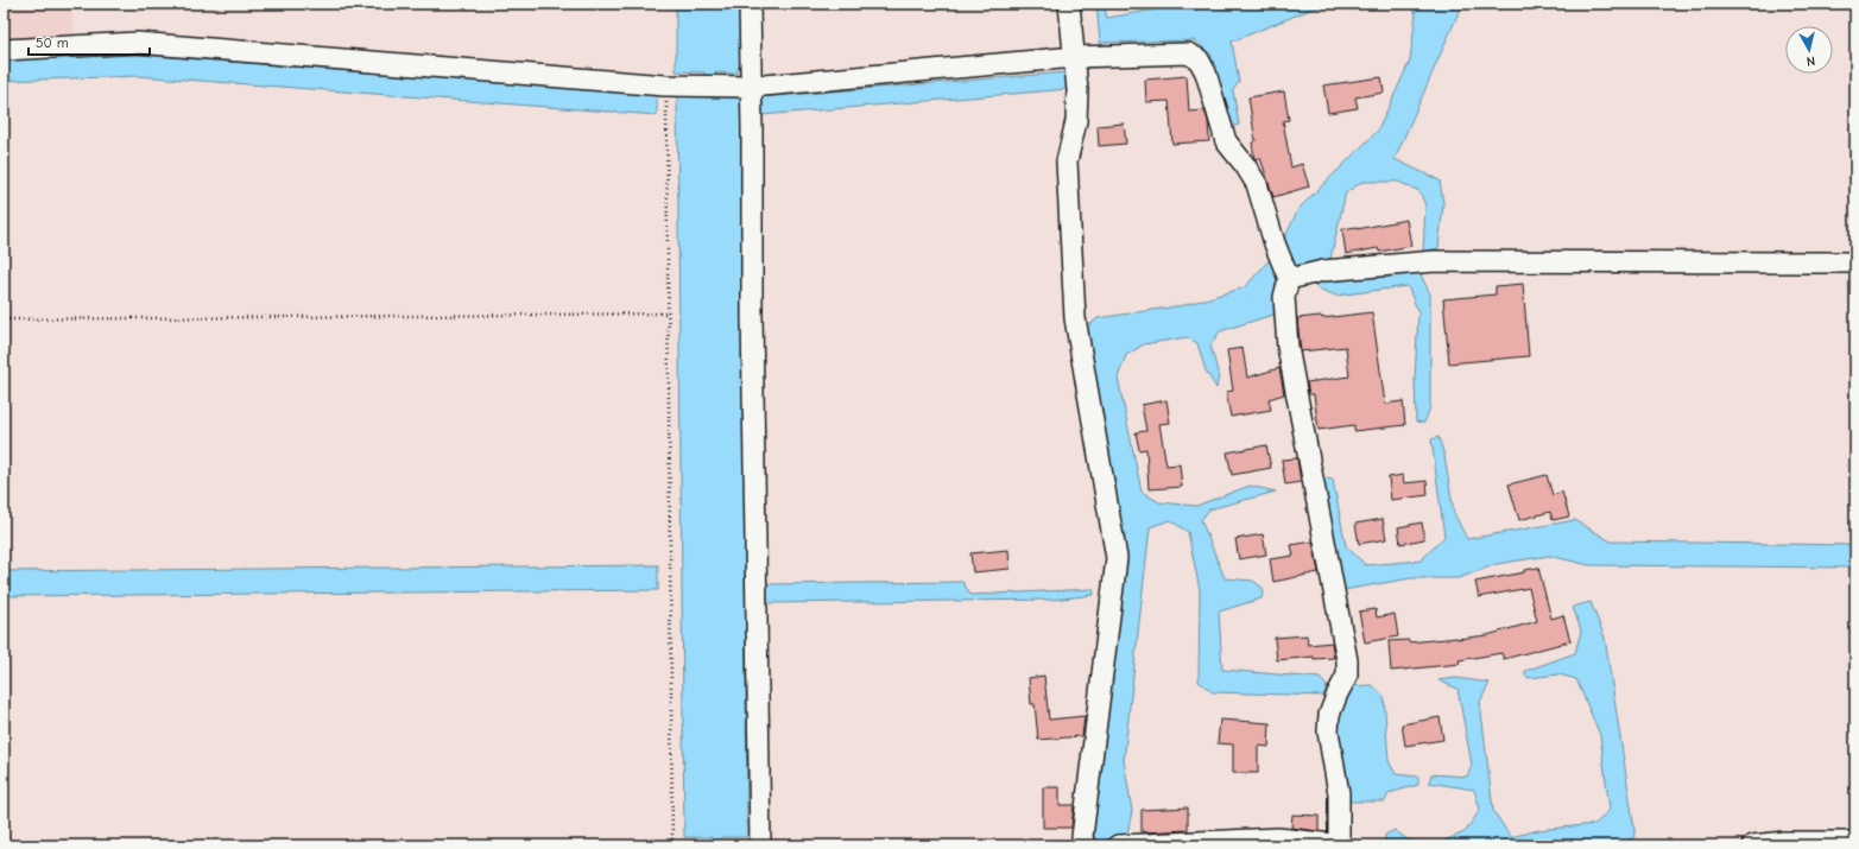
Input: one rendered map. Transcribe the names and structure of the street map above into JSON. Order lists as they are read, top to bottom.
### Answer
{
  "scale_bar": "50 m",
  "north": "bottom"
}
